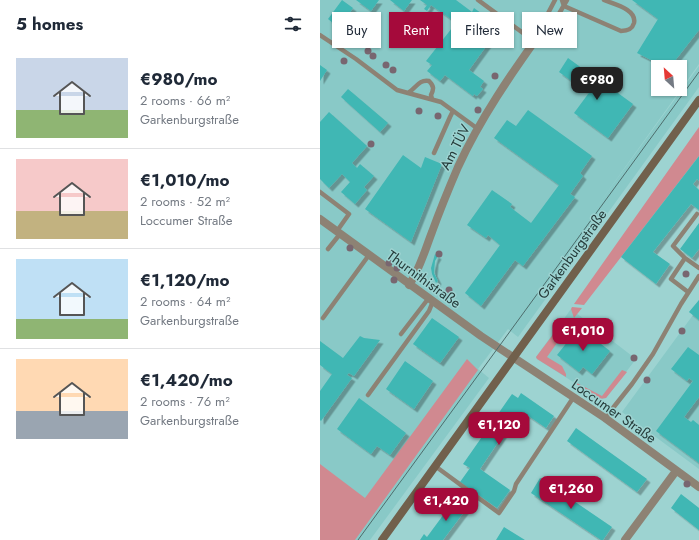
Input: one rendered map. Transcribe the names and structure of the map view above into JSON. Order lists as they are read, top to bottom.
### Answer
{
  "streets": {
    "main road": ["Garkenburgstraße"],
    "street": ["Am TÜV", "Thurnithistraße", "Loccumer Straße"]
  },
  "crossings": [
    ["Am TÜV", "Thurnithistraße"],
    ["Garkenburgstraße", "Thurnithistraße"],
    ["Garkenburgstraße", "Loccumer Straße"],
    ["Thurnithistraße", "Loccumer Straße"]
  ],
  "north": "top left",
  "page": {
    "heading": "5 homes",
    "chip": [
      "Buy",
      "Rent",
      "Filters",
      "New"
    ],
    "list": [
      {
        "name": "€980/mo",
        "note": "2 rooms · 66 m² · Garkenburgstraße"
      },
      {
        "name": "€1,010/mo",
        "note": "2 rooms · 52 m² · Loccumer Straße"
      },
      {
        "name": "€1,120/mo",
        "note": "2 rooms · 64 m² · Garkenburgstraße"
      },
      {
        "name": "€1,420/mo",
        "note": "2 rooms · 76 m² · Garkenburgstraße"
      }
    ],
    "price": [
      "€980",
      "€1,010",
      "€1,120",
      "€1,260",
      "€1,420"
    ]
  }
}
